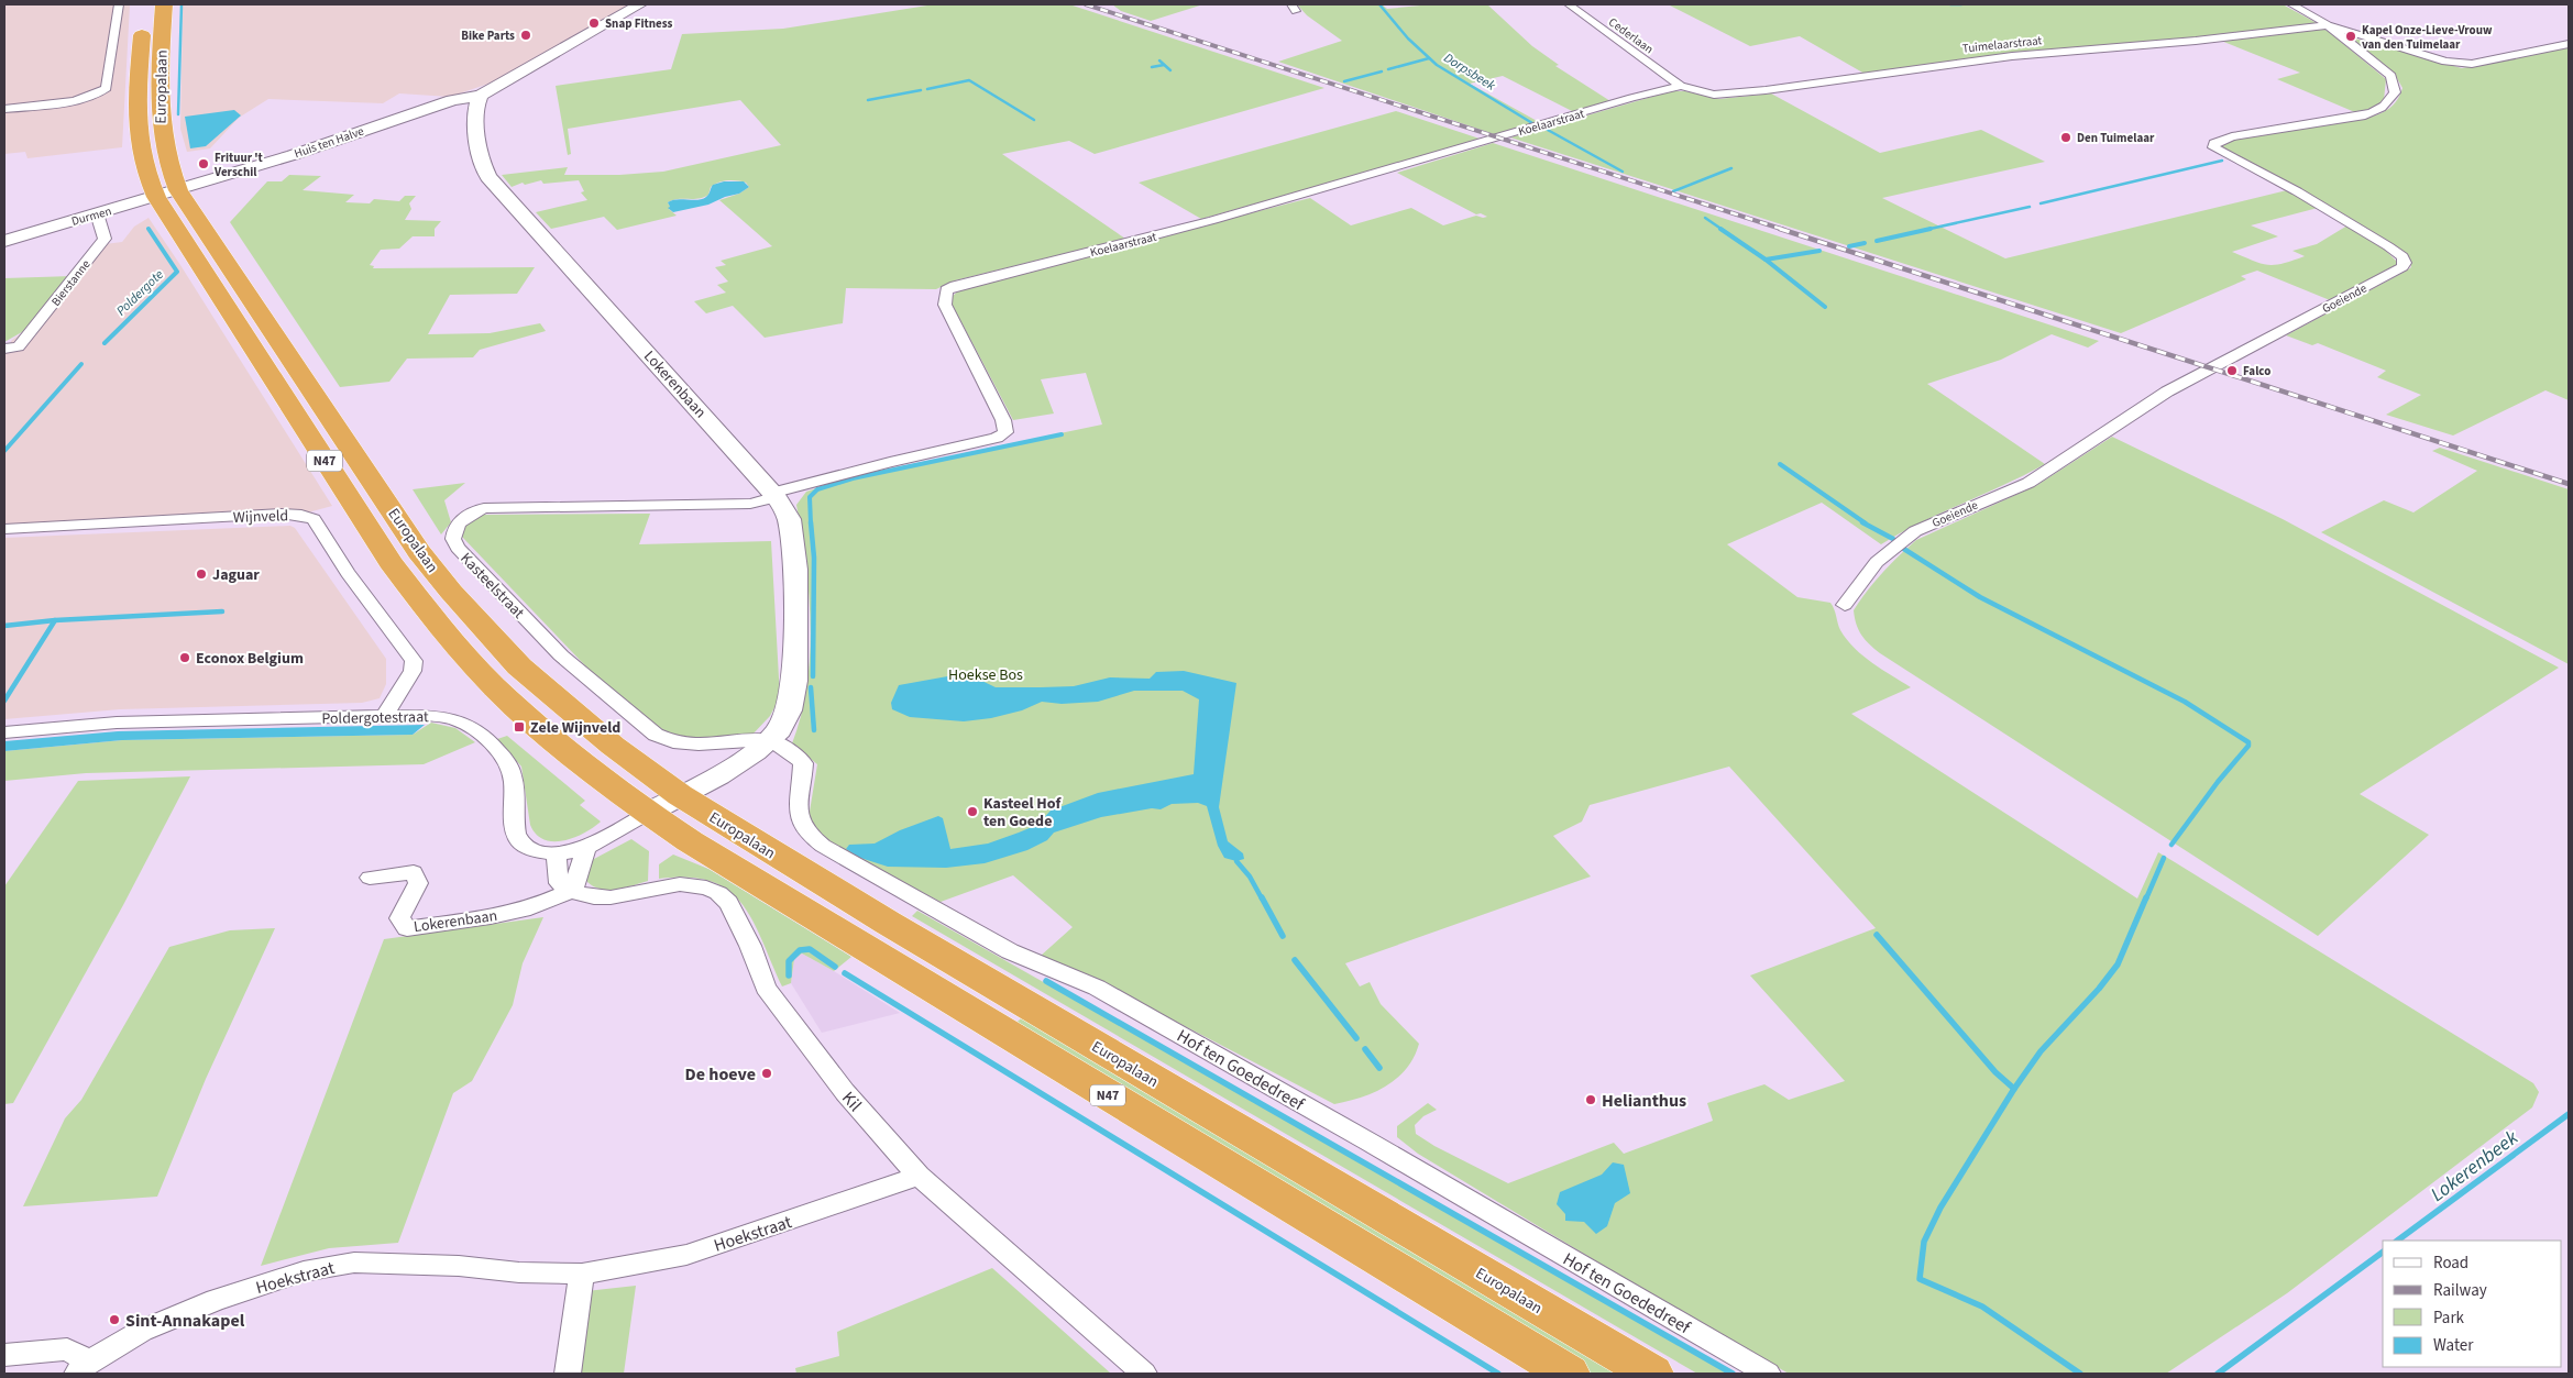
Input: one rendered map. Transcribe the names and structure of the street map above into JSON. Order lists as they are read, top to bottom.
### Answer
{
  "streets": {
    "highway": ["Europalaan", "N47"],
    "street": [
      "Cederlaan",
      "Tuimelaarstraat",
      "Koelaarstraat",
      "Huis ten Halve",
      "Durmen",
      "Bierstanne",
      "Goeiende",
      "Lokerenbaan",
      "Wijnveld",
      "Kasteelstraat",
      "Poldergotestraat",
      "Hof ten Goededreef",
      "Kil",
      "Hoekstraat"
    ]
  },
  "crossings": [
    ["Cederlaan", "Tuimelaarstraat"],
    ["Cederlaan", "Koelaarstraat"],
    ["Tuimelaarstraat", "Koelaarstraat"],
    ["Tuimelaarstraat", "Goeiende"],
    ["Europalaan", "Huis ten Halve"],
    ["Europalaan", "Durmen"],
    ["Europalaan", "Lokerenbaan"],
    ["Europalaan", "Poldergotestraat"],
    ["Koelaarstraat", "Lokerenbaan"],
    ["Koelaarstraat", "Kasteelstraat"],
    ["Huis ten Halve", "Durmen"],
    ["Huis ten Halve", "Lokerenbaan"],
    ["Durmen", "Bierstanne"],
    ["Lokerenbaan", "Kasteelstraat"],
    ["Lokerenbaan", "Poldergotestraat"],
    ["Lokerenbaan", "Hof ten Goededreef"],
    ["Lokerenbaan", "Kil"],
    ["Wijnveld", "Poldergotestraat"],
    ["Kasteelstraat", "Hof ten Goededreef"],
    ["Kil", "Hoekstraat"]
  ],
  "water": ["Dorpsbeek", "Poldergote", "Lokerenbeek"],
  "parks": ["Hoekse Bos"],
  "places": {
    "other": [
      "Snap Fitness",
      "Bike Parts",
      "Kapel Onze-Lieve-Vrouw van den Tuimelaar",
      "Den Tuimelaar",
      "Frituur 't Verschil",
      "Falco",
      "Jaguar",
      "Econox Belgium",
      "Kasteel Hof ten Goede",
      "De hoeve",
      "Helianthus",
      "Sint-Annakapel"
    ],
    "transit": ["Zele Wijnveld"]
  },
  "legend": [
    "Road",
    "Railway",
    "Park",
    "Water"
  ]
}
